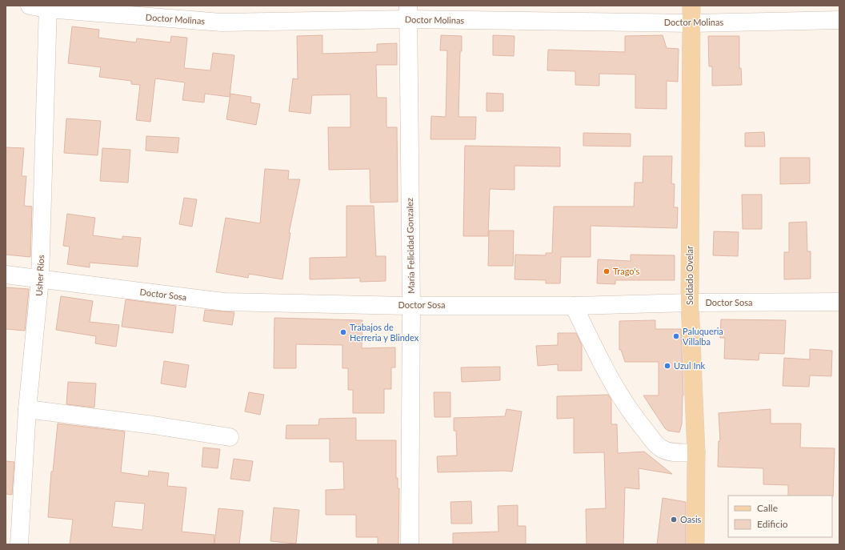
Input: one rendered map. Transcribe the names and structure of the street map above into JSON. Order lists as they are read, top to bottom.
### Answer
{
  "streets": {
    "main road": ["Soldado Ovelar"],
    "street": [
      "Doctor Molinas",
      "Maria Felicidad Gonzalez",
      "Usher Ríos",
      "Doctor Sosa"
    ]
  },
  "crossings": [
    ["Doctor Molinas", "Maria Felicidad Gonzalez"],
    ["Doctor Molinas", "Usher Ríos"],
    ["Doctor Molinas", "Soldado Ovelar"],
    ["Maria Felicidad Gonzalez", "Doctor Sosa"],
    ["Usher Ríos", "Doctor Sosa"],
    ["Soldado Ovelar", "Doctor Sosa"]
  ],
  "places": [
    "Trago's",
    "Trabajos de Herreria y Blindex",
    "Paluqueria Villalba",
    "Uzul Ink",
    "Oasis"
  ],
  "legend": ["Calle", "Edificio"]
}
